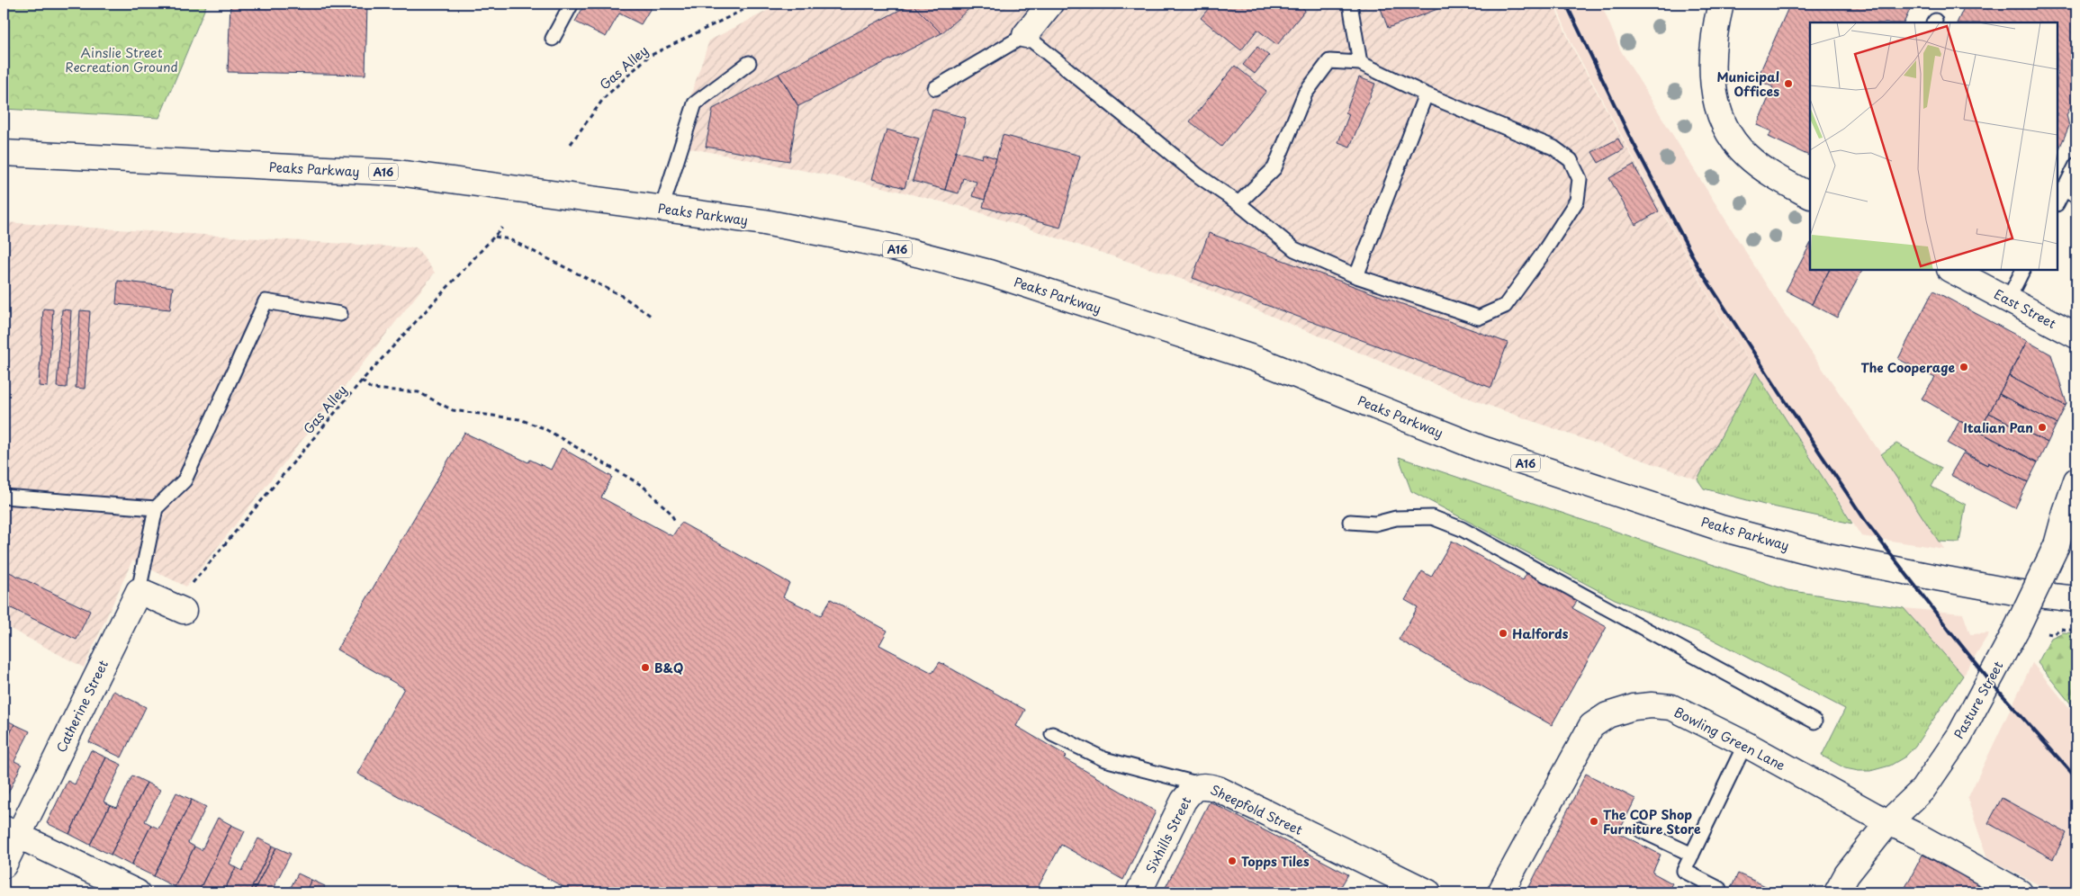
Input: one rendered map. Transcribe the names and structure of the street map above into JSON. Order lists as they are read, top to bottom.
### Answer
{
  "streets": {
    "main road": [
      "Peaks Parkway",
      "A16",
      "East Street",
      "Pasture Street",
      "Catherine Street",
      "Bowling Green Lane",
      "Sheepfold Street",
      "Sixhills Street"
    ],
    "path": ["Gas Alley"]
  },
  "crossings": [
    ["Pasture Street", "Bowling Green Lane"],
    ["Sheepfold Street", "Sixhills Street"]
  ],
  "parks": ["Ainslie Street Recreation Ground"],
  "places": [
    "Municipal Offices",
    "The Cooperage",
    "Italian Pan",
    "Halfords",
    "B&Q",
    "The COP Shop Furniture Store",
    "Topps Tiles"
  ]
}
